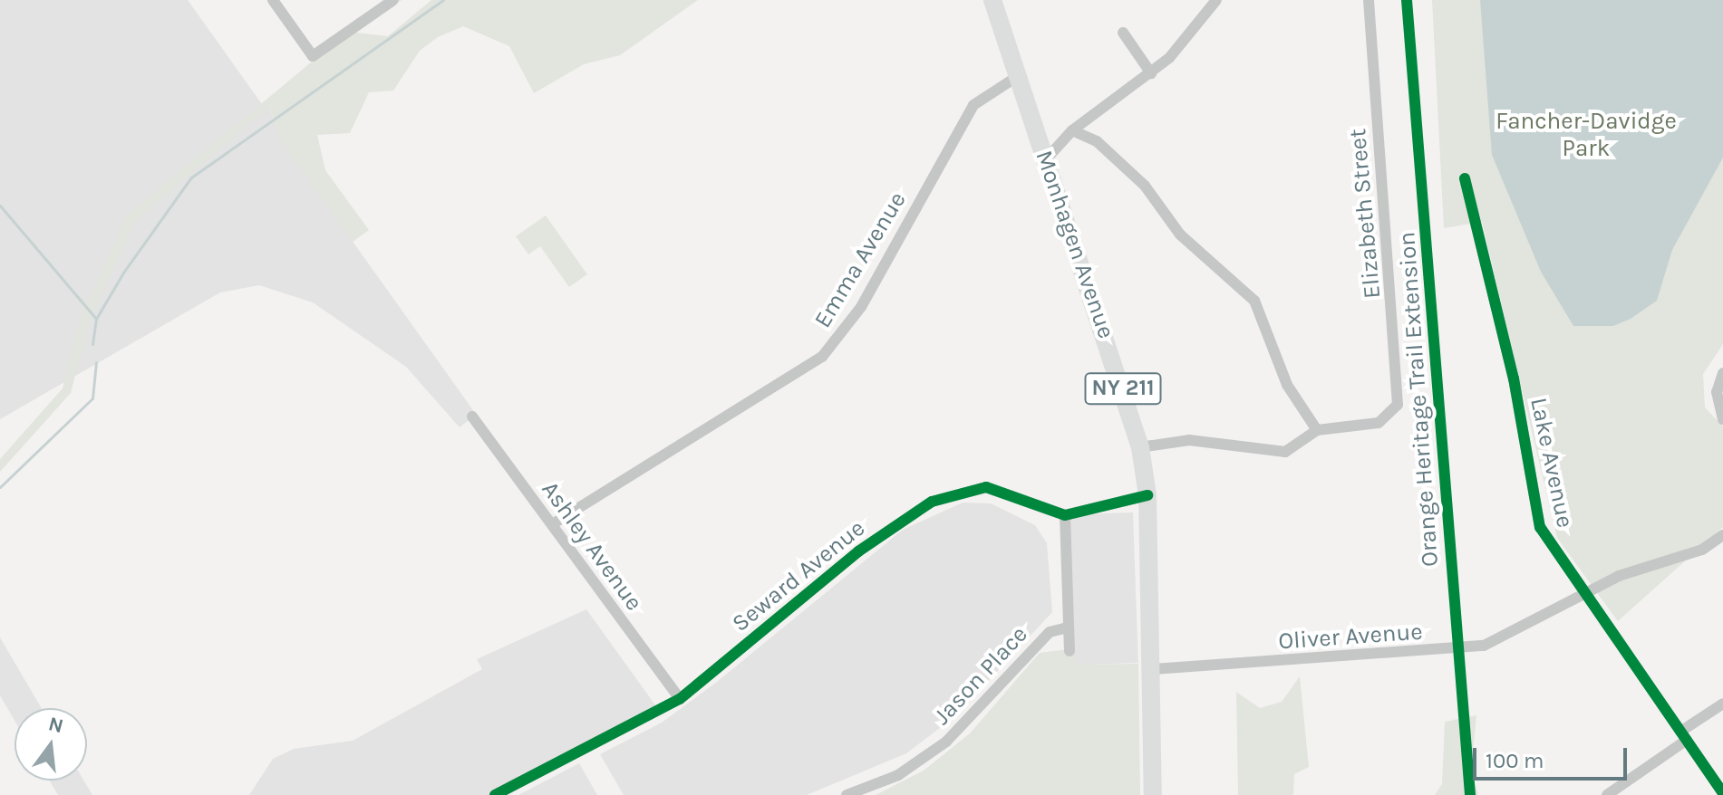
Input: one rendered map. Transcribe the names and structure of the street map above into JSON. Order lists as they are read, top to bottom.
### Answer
{
  "streets": {
    "main road": ["Monhagen Avenue", "NY 211"],
    "street": [
      "Elizabeth Street",
      "Emma Avenue",
      "Lake Avenue",
      "Ashley Avenue",
      "Seward Avenue",
      "Oliver Avenue",
      "Jason Place"
    ],
    "cycle path": ["Orange Heritage Trail Extension"]
  },
  "crossings": [
    ["Monhagen Avenue", "Emma Avenue"],
    ["Monhagen Avenue", "Oliver Avenue"],
    ["Emma Avenue", "Ashley Avenue"],
    ["Lake Avenue", "Oliver Avenue"],
    ["Ashley Avenue", "Seward Avenue"]
  ],
  "parks": ["Fancher-Davidge Park"],
  "scale_bar": "100 m",
  "north": "top"
}
